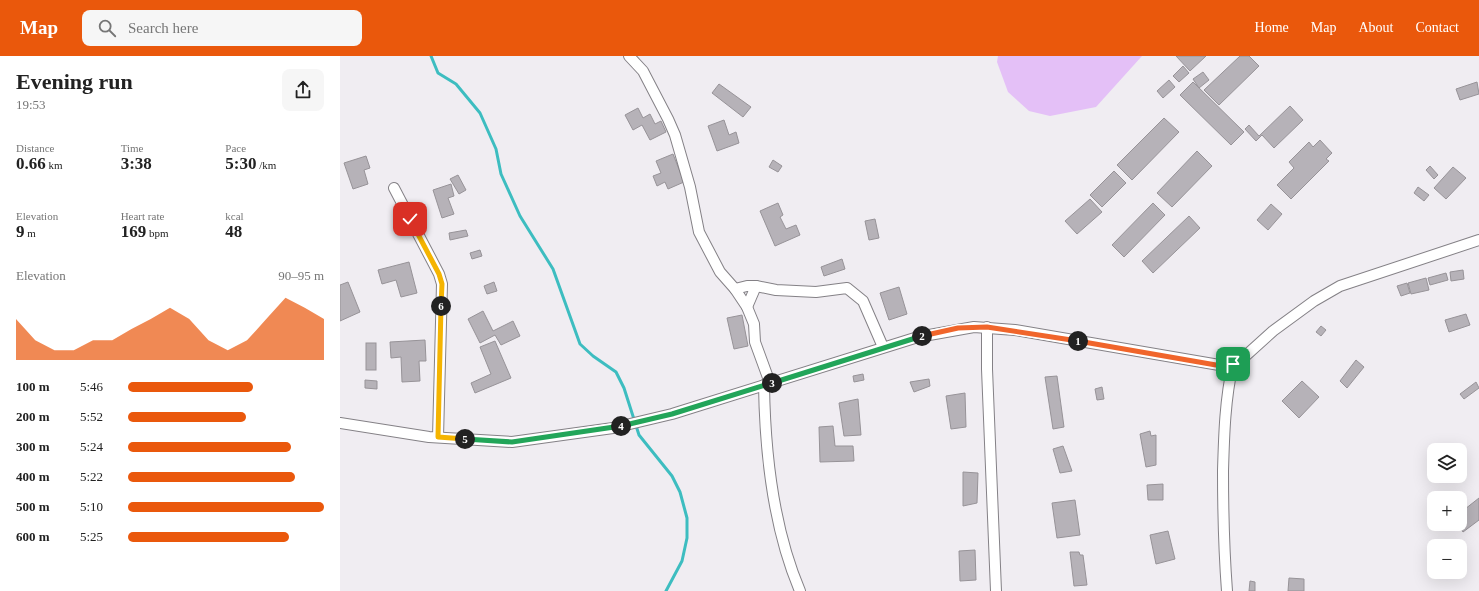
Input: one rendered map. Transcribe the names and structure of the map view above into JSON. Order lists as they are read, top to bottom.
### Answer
{
  "page": {
    "header": "Map",
    "search": "Search here",
    "nav": [
      "Home",
      "Map",
      "About",
      "Contact"
    ],
    "heading": ["Evening run", "19:53"],
    "stats": [
      ["Distance", "0.66 km"],
      ["Time", "3:38"],
      ["Pace", "5:30 /km"],
      ["Elevation", "9 m"],
      ["Heart rate", "169 bpm"],
      ["kcal", "48"]
    ],
    "chart": ["Elevation", "90–95 m"],
    "pins": [
      "6",
      "2",
      "1",
      "3",
      "4",
      "5"
    ],
    "list": [
      {
        "name": "100 m",
        "note": "5:46"
      },
      {
        "name": "200 m",
        "note": "5:52"
      },
      {
        "name": "300 m",
        "note": "5:24"
      },
      {
        "name": "400 m",
        "note": "5:22"
      },
      {
        "name": "500 m",
        "note": "5:10"
      },
      {
        "name": "600 m",
        "note": "5:25"
      }
    ],
    "map_buttons": ["+", "−"]
  }
}
